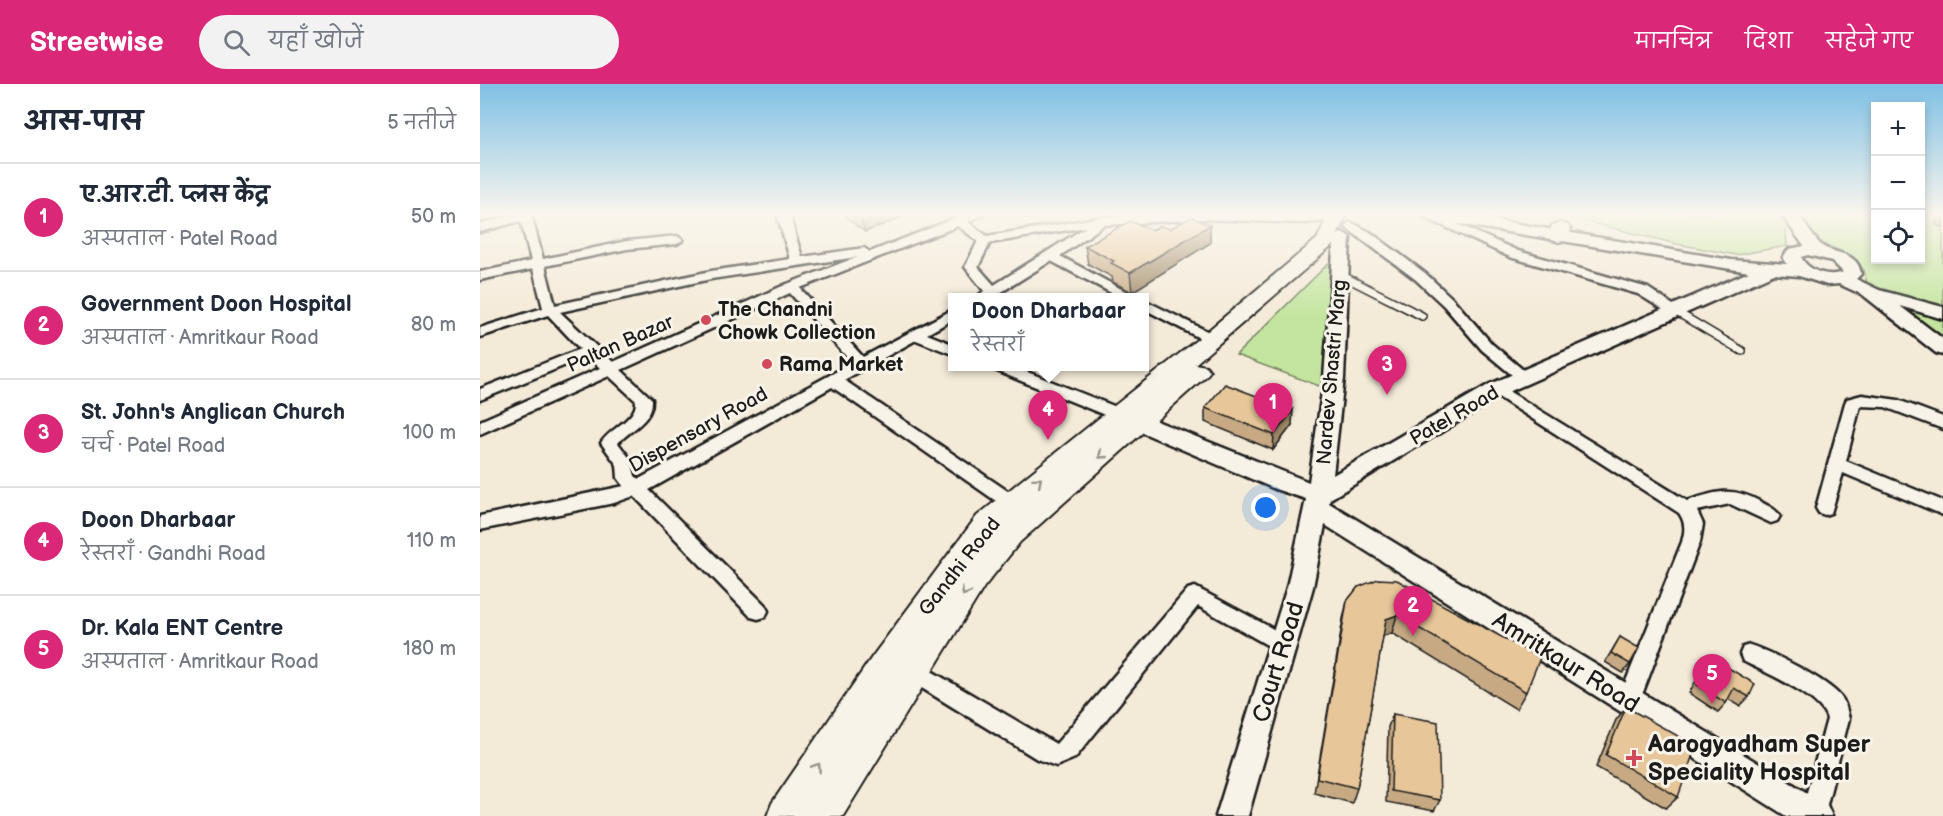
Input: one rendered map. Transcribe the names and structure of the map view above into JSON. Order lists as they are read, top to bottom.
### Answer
{
  "streets": {
    "main road": ["Gandhi Road"],
    "street": [
      "Paltan Bazar",
      "Nardev Shastri Marg",
      "Patel Road",
      "Dispensary Road",
      "Court Road",
      "Amritkaur Road"
    ]
  },
  "crossings": [
    ["Nardev Shastri Marg", "Patel Road"],
    ["Nardev Shastri Marg", "Court Road"],
    ["Nardev Shastri Marg", "Amritkaur Road"],
    ["Patel Road", "Court Road"],
    ["Patel Road", "Amritkaur Road"],
    ["Court Road", "Amritkaur Road"]
  ],
  "places": {
    "other": ["The Chandni Chowk Collection", "Rama Market"],
    "health": ["Aarogyadham Super Speciality Hospital"]
  },
  "page": {
    "header": "Streetwise",
    "search": "यहाँ खोजें",
    "nav": ["मानचित्र", "दिशा", "सहेजे गए"],
    "heading": ["आस-पास", "5 नतीजे"],
    "map_buttons": ["+", "−"],
    "list": [
      {
        "mark": "1",
        "name": "ए.आर.टी. प्लस केंद्र",
        "note": "अस्पताल · Patel Road",
        "value": "50 m"
      },
      {
        "mark": "2",
        "name": "Government Doon Hospital",
        "note": "अस्पताल · Amritkaur Road",
        "value": "80 m"
      },
      {
        "mark": "3",
        "name": "St. John's Anglican Church",
        "note": "चर्च · Patel Road",
        "value": "100 m"
      },
      {
        "mark": "4",
        "name": "Doon Dharbaar",
        "note": "रेस्तराँ · Gandhi Road",
        "value": "110 m"
      },
      {
        "mark": "5",
        "name": "Dr. Kala ENT Centre",
        "note": "अस्पताल · Amritkaur Road",
        "value": "180 m"
      }
    ],
    "popup": ["Doon Dharbaar", "रेस्तराँ"],
    "pins": [
      "3",
      "1",
      "4",
      "2",
      "5"
    ]
  }
}
